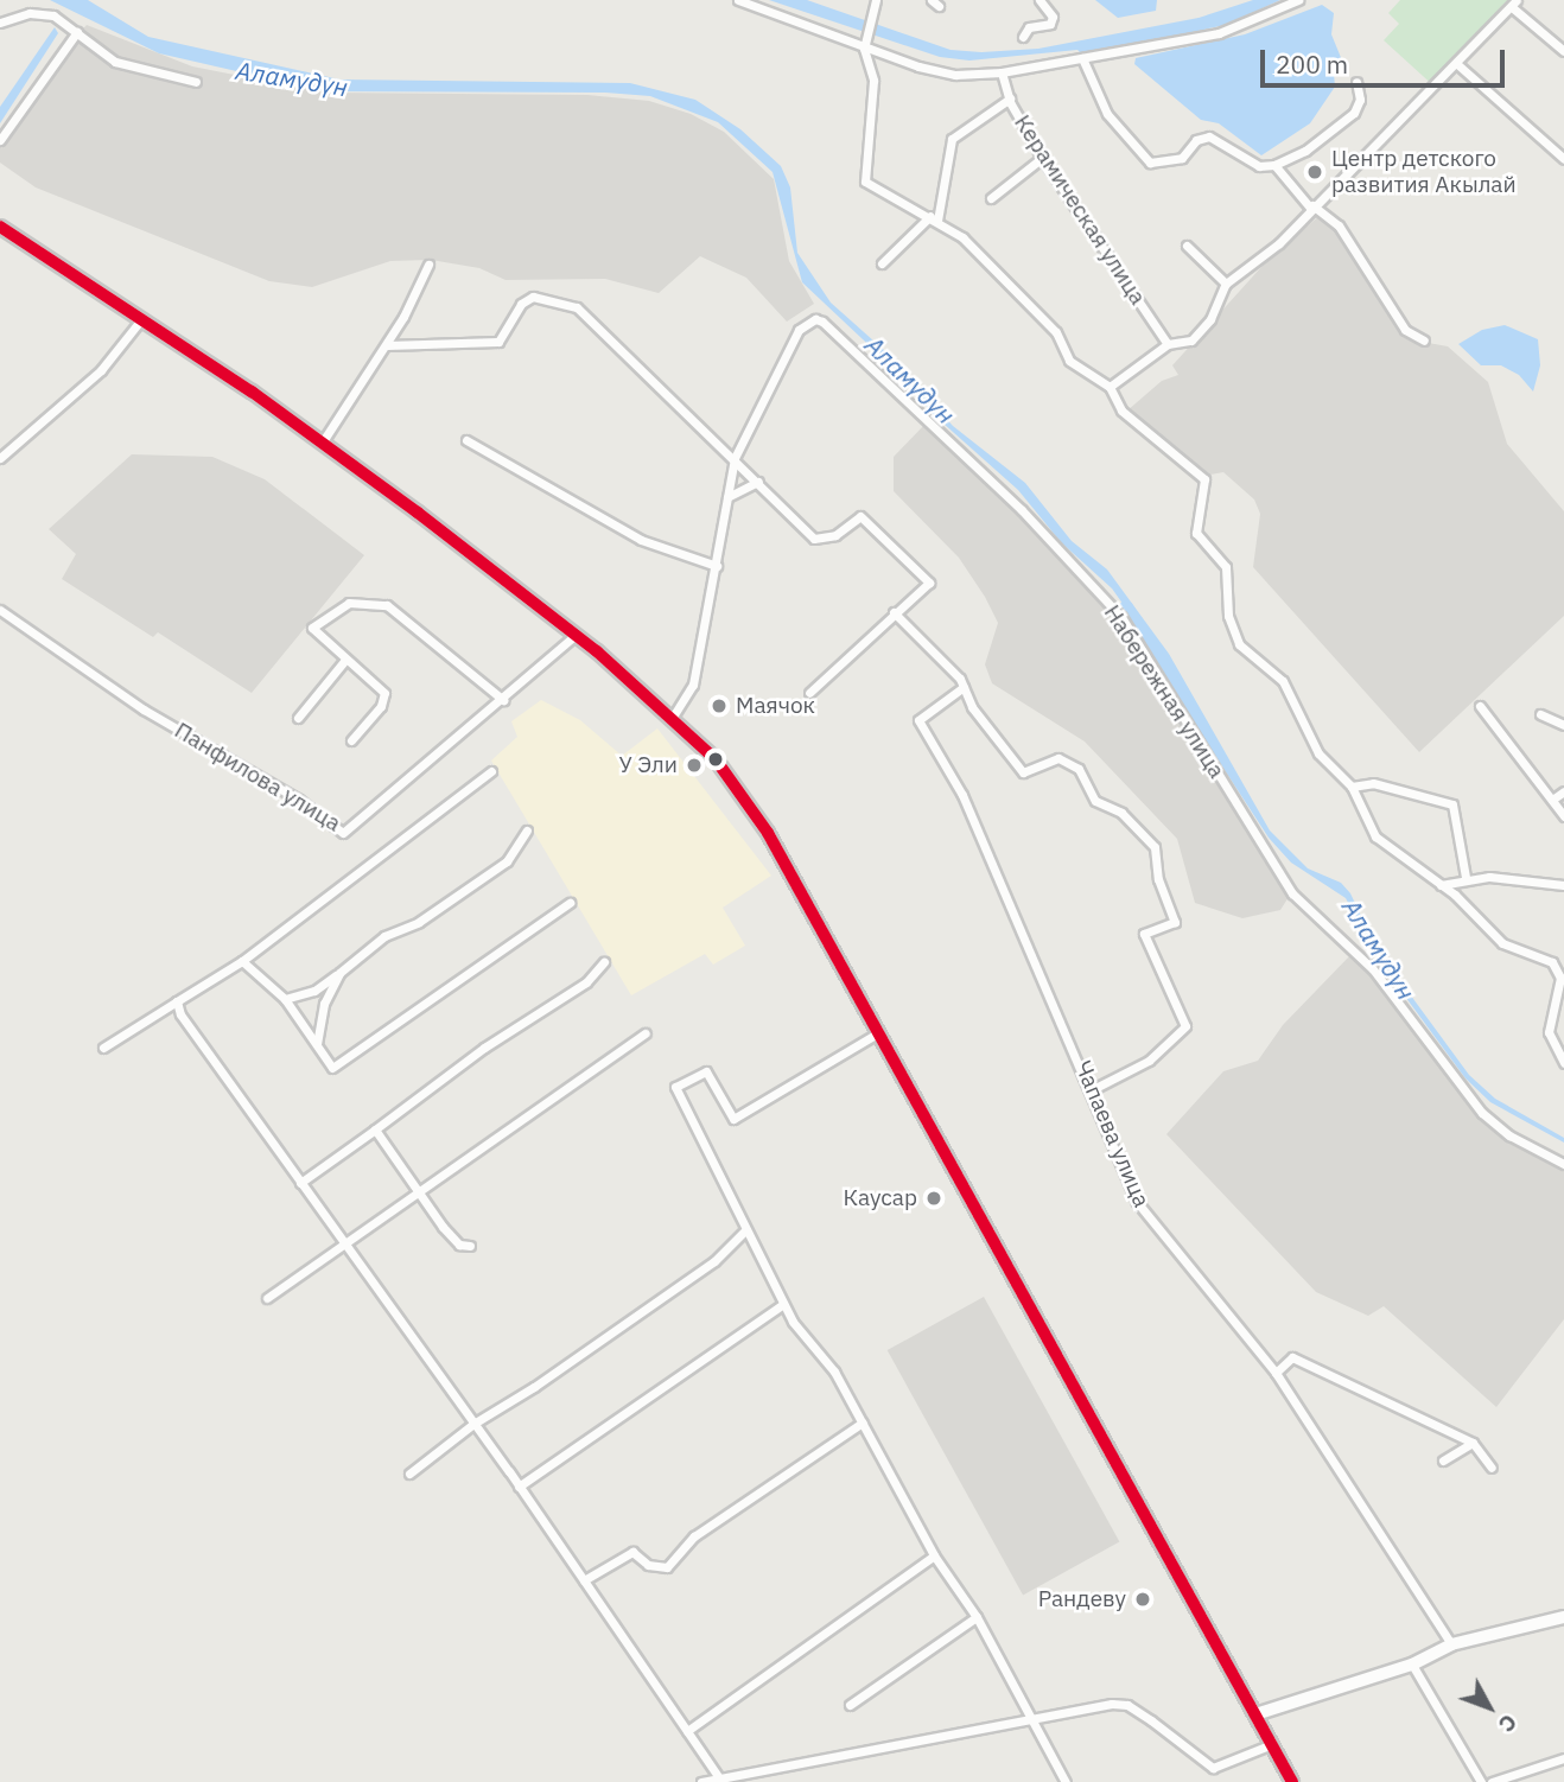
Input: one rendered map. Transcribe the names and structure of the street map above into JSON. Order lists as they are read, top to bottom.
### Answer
{
  "streets": {
    "street": [
      "Керамическая улица",
      "Набережная улица",
      "Панфилова улица",
      "Чапаева улица"
    ]
  },
  "water": ["Аламүдүн"],
  "places": [
    "Центр детского развития Акылай",
    "Маячок",
    "У Эли",
    "Каусар",
    "Рандеву"
  ],
  "scale_bar": "200 m",
  "north": "bottom right"
}
